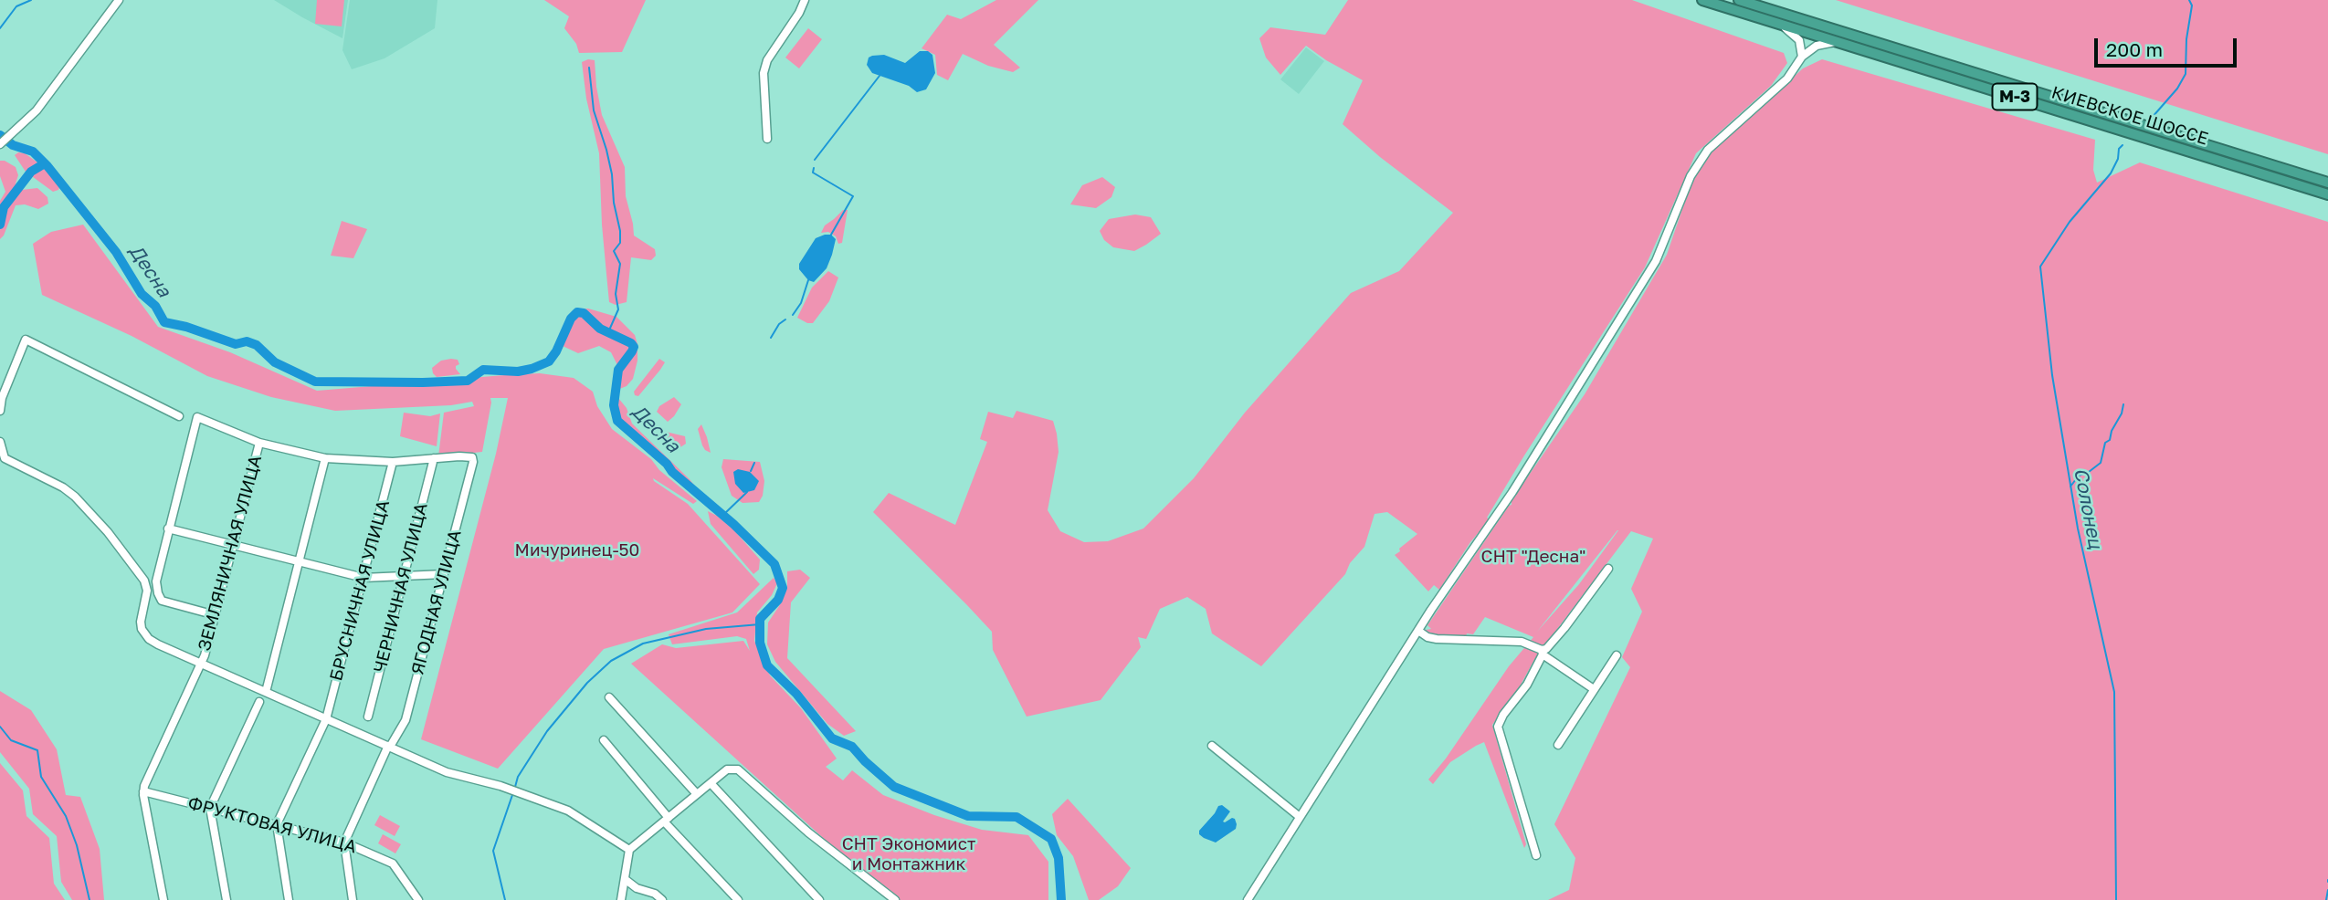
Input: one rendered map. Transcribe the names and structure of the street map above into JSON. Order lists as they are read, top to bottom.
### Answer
{
  "streets": {
    "highway": ["М-3", "КИЕВСКОЕ ШОССЕ"],
    "street": [
      "ЗЕМЛЯНИЧНАЯ УЛИЦА",
      "ЧЕРНИЧНАЯ УЛИЦА",
      "БРУСНИЧНАЯ УЛИЦА",
      "ЯГОДНАЯ УЛИЦА",
      "ФРУКТОВАЯ УЛИЦА"
    ]
  },
  "crossings": [
    ["ЧЕРНИЧНАЯ УЛИЦА", "ЯГОДНАЯ УЛИЦА"],
    ["БРУСНИЧНАЯ УЛИЦА", "ФРУКТОВАЯ УЛИЦА"],
    ["ЯГОДНАЯ УЛИЦА", "ФРУКТОВАЯ УЛИЦА"]
  ],
  "water": ["Десна", "Солонец"],
  "parks": ["Мичуринец-50", "СНТ \"Десна\"", "СНТ Экономист и Монтажник"],
  "scale_bar": "200 m"
}
